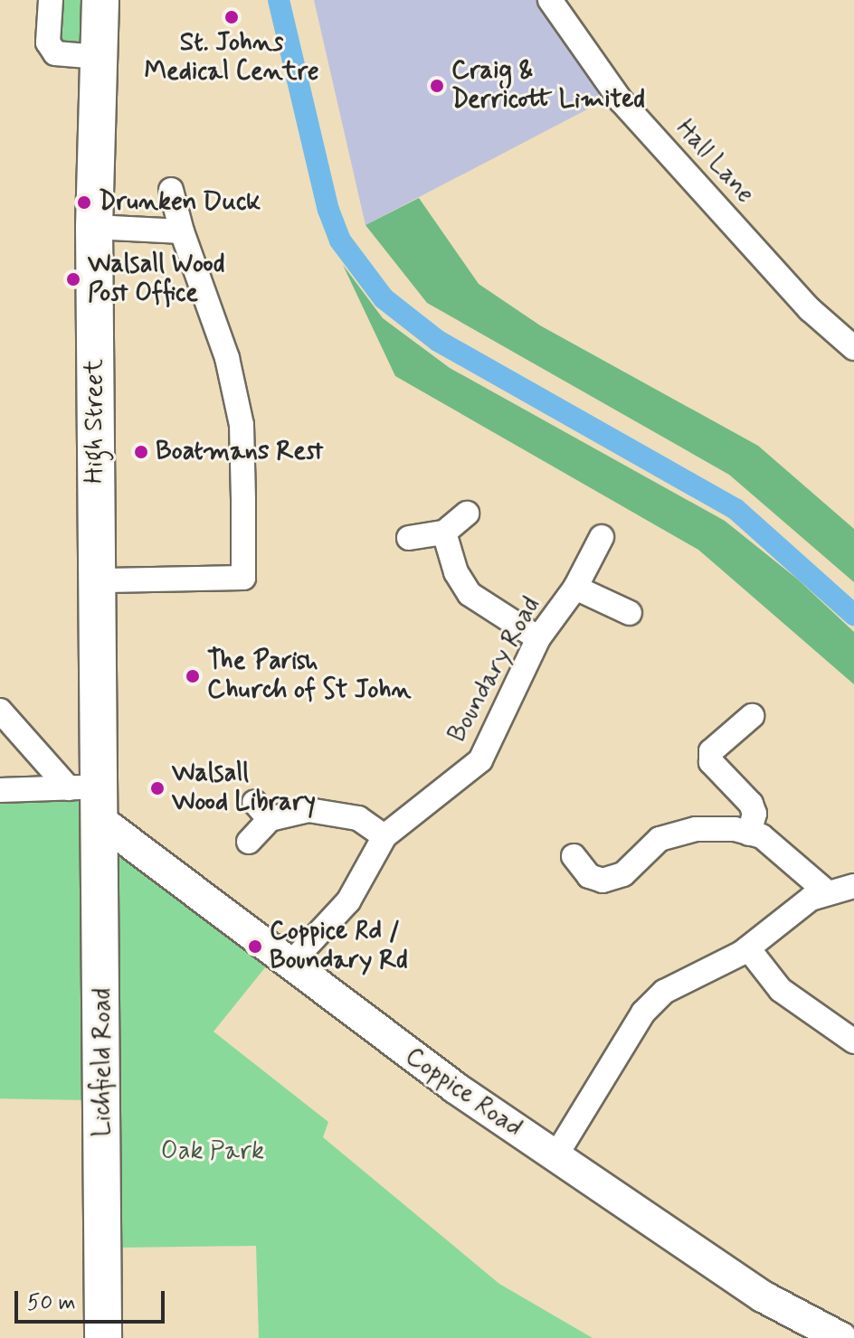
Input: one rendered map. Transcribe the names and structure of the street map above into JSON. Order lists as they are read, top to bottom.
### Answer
{
  "streets": {
    "highway": ["High Street", "Lichfield Road"],
    "main road": ["Coppice Road"],
    "street": ["Hall Lane", "Boundary Road"]
  },
  "crossings": [
    ["High Street", "Lichfield Road"],
    ["Boundary Road", "Coppice Road"],
    ["Lichfield Road", "Coppice Road"]
  ],
  "parks": ["Oak Park"],
  "places": [
    "St. Johns Medical Centre",
    "Craig & Derricott Limited",
    "Drunken Duck",
    "Walsall Wood Post Office",
    "Boatmans Rest",
    "The Parish Church of St John",
    "Walsall Wood Library",
    "Coppice Rd / Boundary Rd"
  ],
  "scale_bar": "50 m"
}
